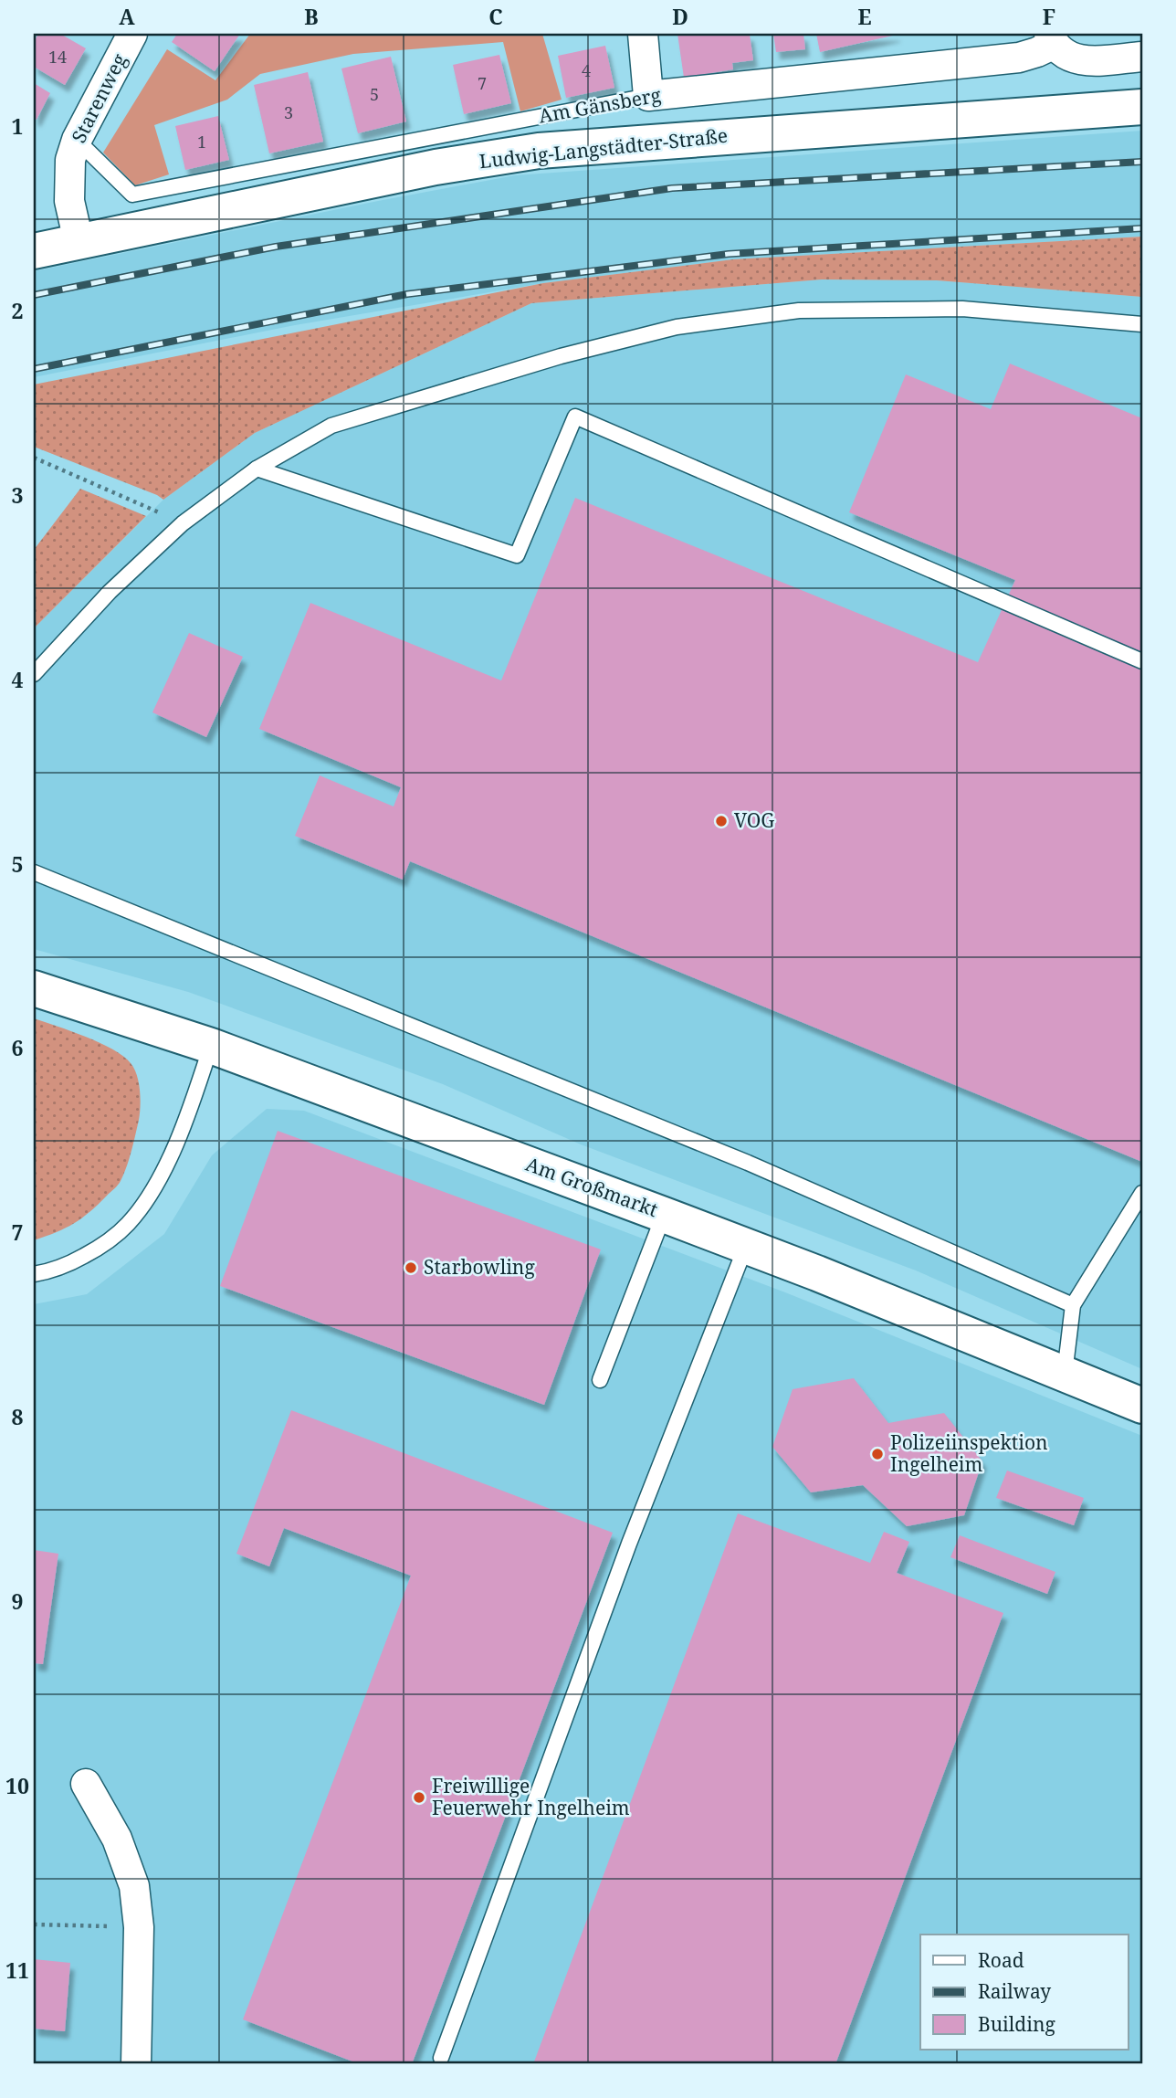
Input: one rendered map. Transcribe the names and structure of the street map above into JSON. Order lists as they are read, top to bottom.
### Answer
{
  "streets": {
    "main road": ["Ludwig-Langstädter-Straße", "Am Großmarkt"],
    "street": ["Starenweg", "Am Gänsberg"]
  },
  "crossings": [
    ["Starenweg", "Am Gänsberg"],
    ["Starenweg", "Ludwig-Langstädter-Straße"]
  ],
  "places": [
    "VOG",
    "Starbowling",
    "Polizeiinspektion Ingelheim",
    "Freiwillige Feuerwehr Ingelheim"
  ],
  "house_numbers": [
    "14",
    "4",
    "7",
    "5",
    "3",
    "1"
  ],
  "legend": ["Road", "Railway", "Building"],
  "grid": {
    "columns": [
      "A",
      "B",
      "C",
      "D",
      "E",
      "F"
    ],
    "rows": [
      "1",
      "2",
      "3",
      "4",
      "5",
      "6",
      "7",
      "8",
      "9",
      "10",
      "11"
    ]
  }
}
